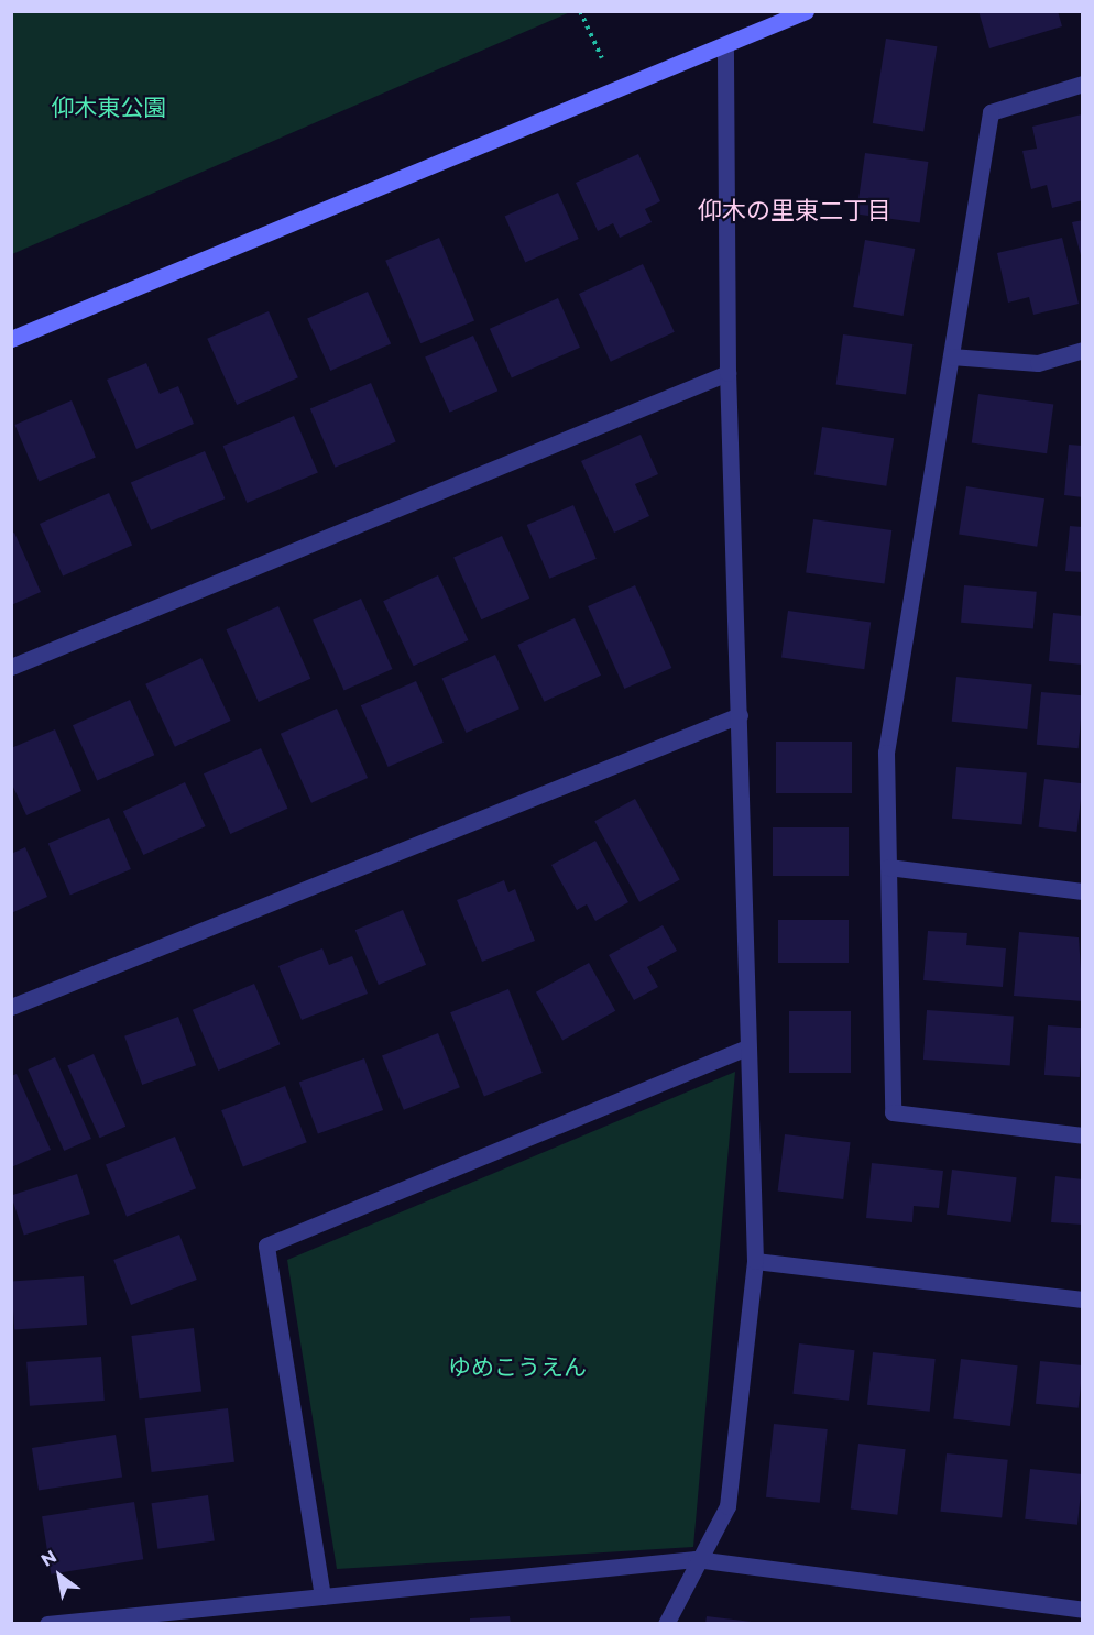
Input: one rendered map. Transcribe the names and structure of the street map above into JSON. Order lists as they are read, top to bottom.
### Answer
{
  "districts": ["仰木の里東二丁目"],
  "parks": ["仰木東公園", "ゆめこうえん"],
  "north": "top left"
}
